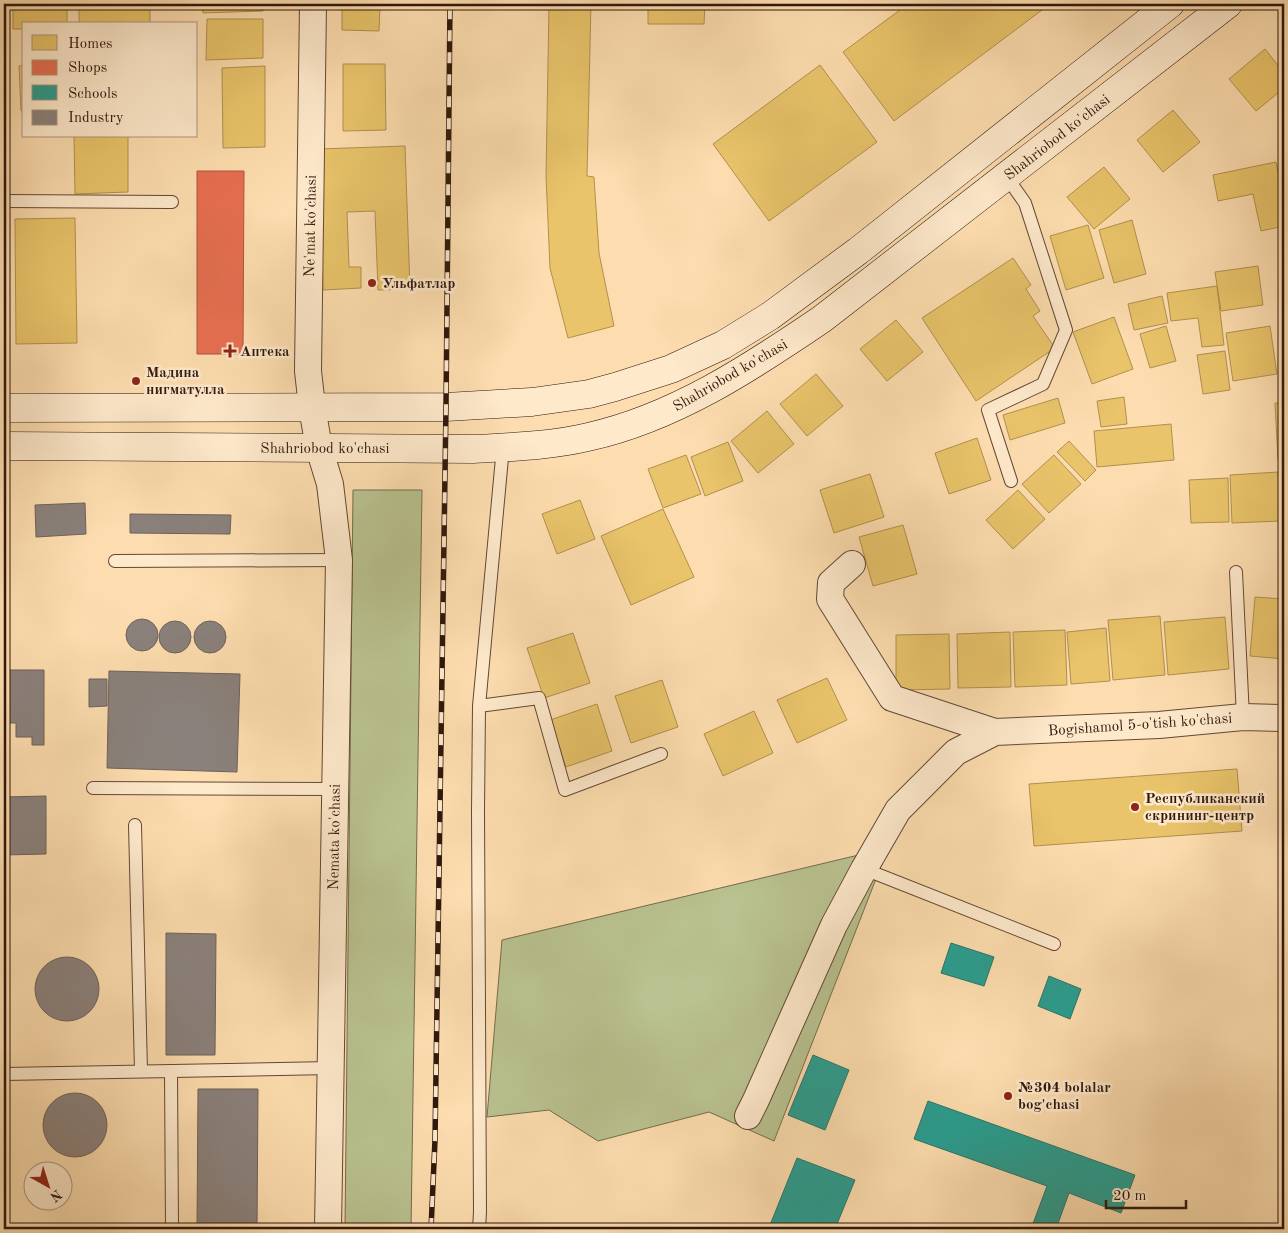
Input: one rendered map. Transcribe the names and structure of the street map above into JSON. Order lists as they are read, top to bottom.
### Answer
{
  "streets": {
    "main road": ["Shahriobod ko'chasi"],
    "street": ["Ne'mat ko'chasi", "Bogishamol 5-o'tish ko'chasi", "Nemata ko'chasi"]
  },
  "crossings": [
    ["Shahriobod ko'chasi", "Ne'mat ko'chasi"],
    ["Shahriobod ko'chasi", "Nemata ko'chasi"],
    ["Ne'mat ko'chasi", "Nemata ko'chasi"]
  ],
  "places": {
    "other": [
      "Ульфатлар",
      "Мадина нигматулла",
      "Республиканский скрининг-центр",
      "№304 bolalar bog'chasi"
    ],
    "health": ["Аптека"]
  },
  "legend": [
    "Homes",
    "Shops",
    "Schools",
    "Industry"
  ],
  "scale_bar": "20 m",
  "north": "bottom right"
}
